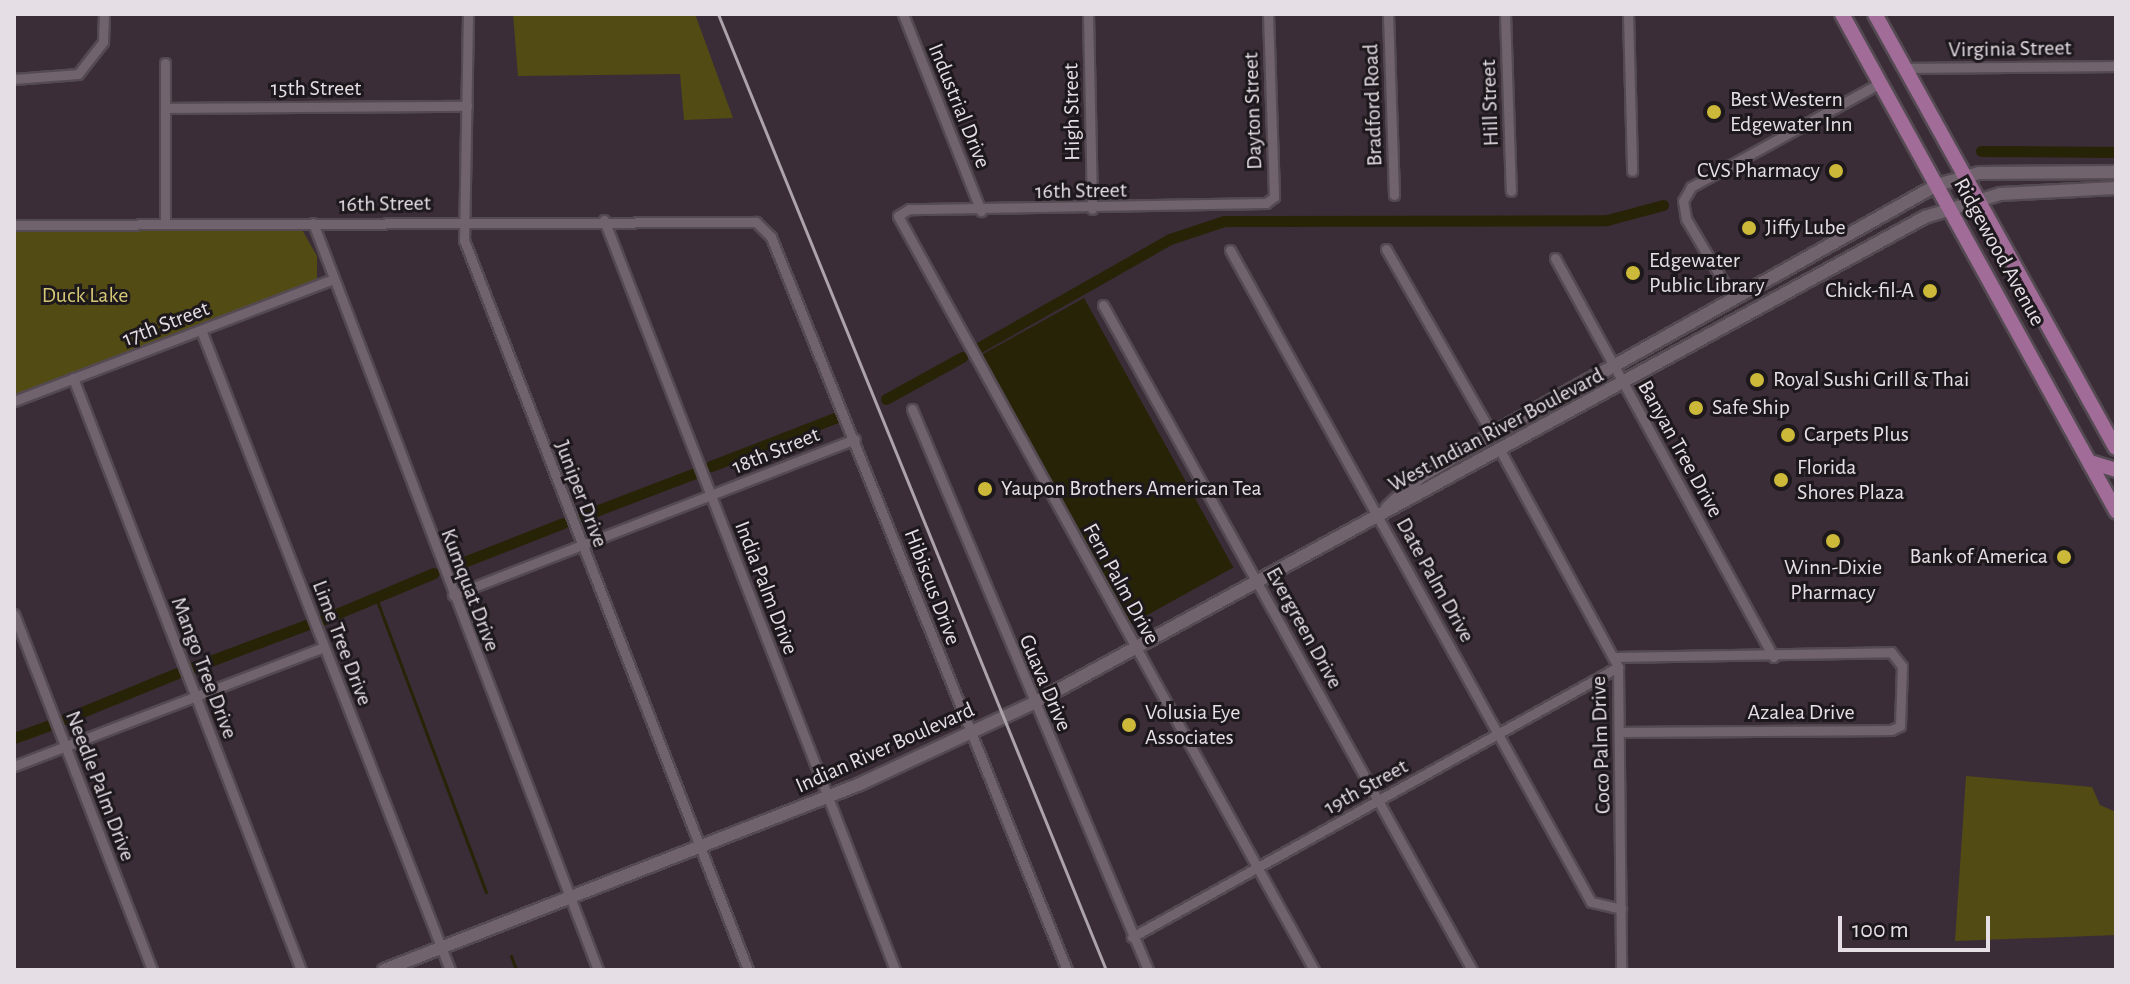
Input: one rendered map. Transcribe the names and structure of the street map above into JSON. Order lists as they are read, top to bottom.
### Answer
{
  "streets": {
    "main road": ["Ridgewood Avenue", "West Indian River Boulevard", "Indian River Boulevard"],
    "street": [
      "Virginia Street",
      "15th Street",
      "Hill Street",
      "Bradford Road",
      "Industrial Drive",
      "Dayton Street",
      "High Street",
      "16th Street",
      "17th Street",
      "Banyan Tree Drive",
      "18th Street",
      "Juniper Drive",
      "Date Palm Drive",
      "Fern Palm Drive",
      "Hibiscus Drive",
      "India Palm Drive",
      "Kumquat Drive",
      "Evergreen Drive",
      "Lime Tree Drive",
      "Mango Tree Drive",
      "Guava Drive",
      "Azalea Drive",
      "Coco Palm Drive",
      "Needle Palm Drive",
      "19th Street"
    ]
  },
  "crossings": [
    ["Virginia Street", "Ridgewood Avenue"],
    ["15th Street", "Juniper Drive"],
    ["Industrial Drive", "16th Street"],
    ["Dayton Street", "16th Street"],
    ["High Street", "16th Street"],
    ["16th Street", "Juniper Drive"],
    ["16th Street", "Fern Palm Drive"],
    ["16th Street", "Hibiscus Drive"],
    ["16th Street", "India Palm Drive"],
    ["16th Street", "Kumquat Drive"],
    ["Ridgewood Avenue", "West Indian River Boulevard"],
    ["17th Street", "Kumquat Drive"],
    ["17th Street", "Lime Tree Drive"],
    ["17th Street", "Mango Tree Drive"],
    ["West Indian River Boulevard", "Banyan Tree Drive"],
    ["West Indian River Boulevard", "Date Palm Drive"],
    ["West Indian River Boulevard", "Coco Palm Drive"],
    ["West Indian River Boulevard", "Indian River Boulevard"],
    ["Banyan Tree Drive", "19th Street"],
    ["18th Street", "Juniper Drive"],
    ["18th Street", "Hibiscus Drive"],
    ["18th Street", "India Palm Drive"],
    ["18th Street", "Kumquat Drive"],
    ["Juniper Drive", "Indian River Boulevard"],
    ["Date Palm Drive", "Coco Palm Drive"],
    ["Date Palm Drive", "Indian River Boulevard"],
    ["Date Palm Drive", "19th Street"],
    ["Fern Palm Drive", "Indian River Boulevard"],
    ["Fern Palm Drive", "19th Street"],
    ["Hibiscus Drive", "Indian River Boulevard"],
    ["India Palm Drive", "Indian River Boulevard"],
    ["Kumquat Drive", "Indian River Boulevard"],
    ["Evergreen Drive", "Indian River Boulevard"],
    ["Evergreen Drive", "19th Street"],
    ["Lime Tree Drive", "Indian River Boulevard"],
    ["Guava Drive", "Indian River Boulevard"],
    ["Guava Drive", "19th Street"],
    ["Azalea Drive", "Coco Palm Drive"],
    ["Azalea Drive", "19th Street"],
    ["Coco Palm Drive", "19th Street"]
  ],
  "parks": ["Duck Lake"],
  "places": [
    "Best Western Edgewater Inn",
    "CVS Pharmacy",
    "Jiffy Lube",
    "Edgewater Public Library",
    "Chick-fil-A",
    "Royal Sushi Grill & Thai",
    "Safe Ship",
    "Carpets Plus",
    "Florida Shores Plaza",
    "Yaupon Brothers American Tea",
    "Winn-Dixie Pharmacy",
    "Bank of America",
    "Volusia Eye Associates"
  ],
  "scale_bar": "100 m"
}
